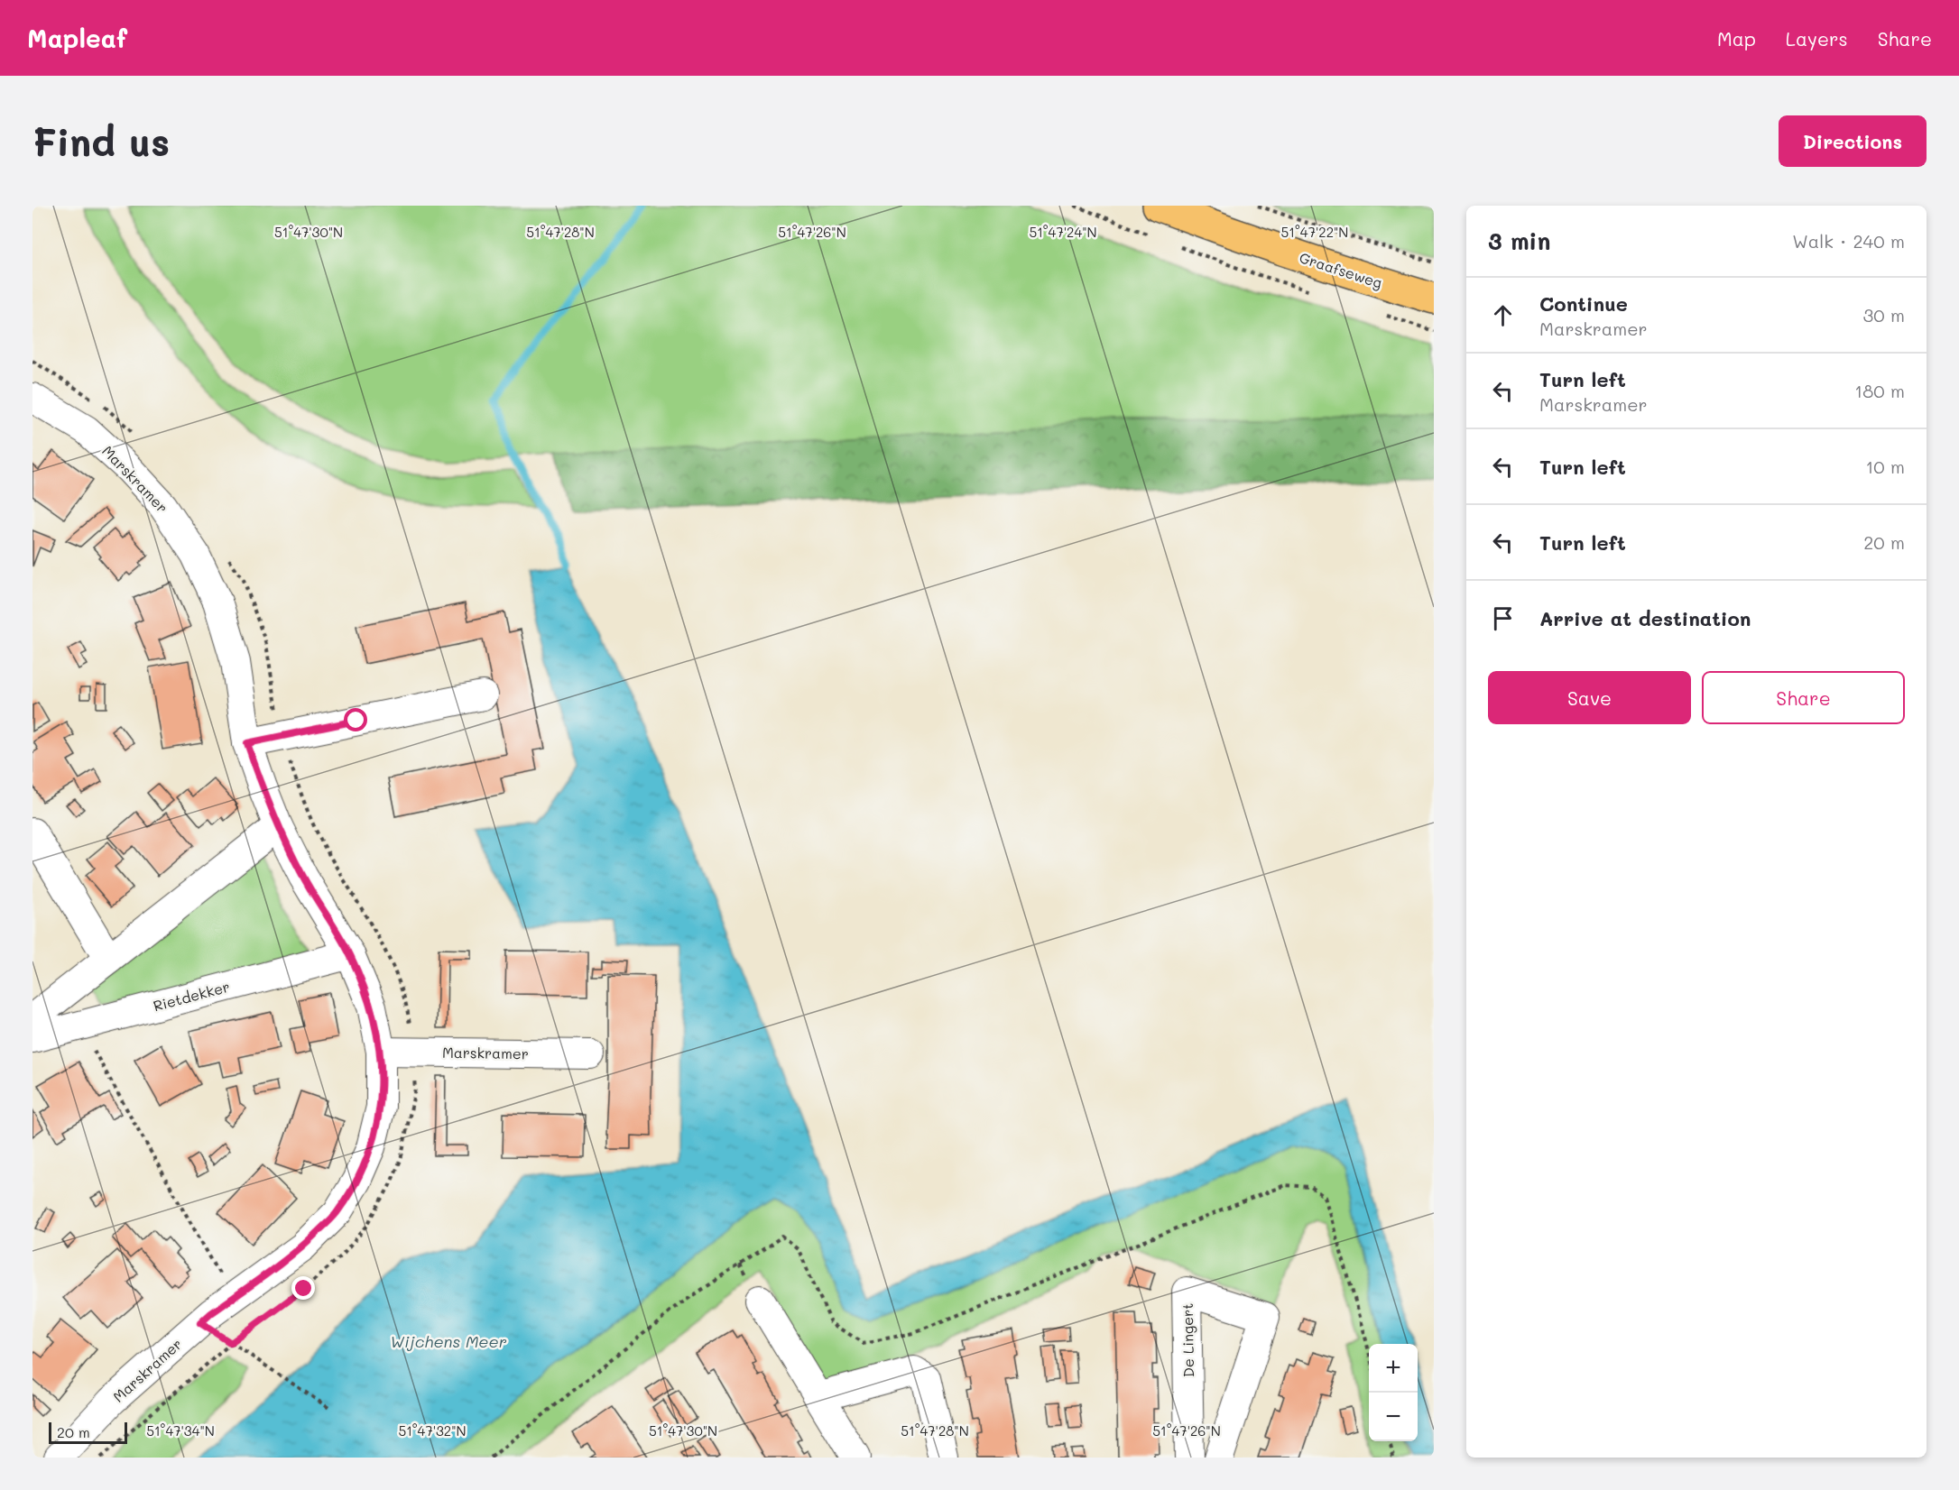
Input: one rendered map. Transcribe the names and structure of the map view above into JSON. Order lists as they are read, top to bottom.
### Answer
{
  "streets": {
    "main road": ["Graafseweg"],
    "street": ["Marskramer", "Rietdekker", "De Lingert"]
  },
  "crossings": [
    ["Marskramer", "Rietdekker"]
  ],
  "water": ["Wijchens Meer"],
  "scale_bar": "20 m",
  "page": {
    "header": "Mapleaf",
    "nav": ["Map", "Layers", "Share"],
    "buttons": [
      "Directions",
      ["Save", "Share"]
    ],
    "title": "Find us",
    "heading": ["3 min", "Walk · 240 m"],
    "list": [
      ["Continue", "Marskramer", "30 m"],
      ["Turn left", "Marskramer", "180 m"],
      ["Turn left", "10 m"],
      ["Turn left", "20 m"],
      "Arrive at destination"
    ],
    "map_buttons": ["+", "−"],
    "scale": "20 m"
  },
  "coordinates": [
    "51°47'30\"N",
    "51°47'28\"N",
    "51°47'26\"N",
    "51°47'24\"N",
    "51°47'22\"N",
    "51°47'34\"N",
    "51°47'32\"N"
  ]
}
